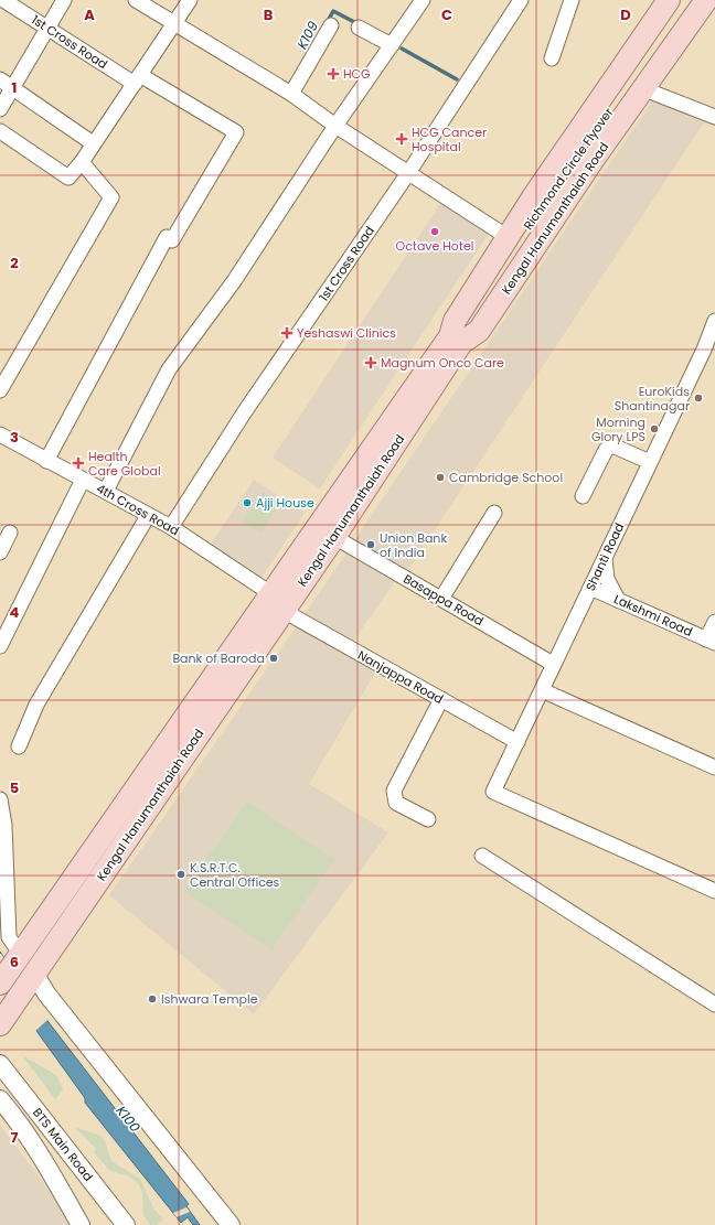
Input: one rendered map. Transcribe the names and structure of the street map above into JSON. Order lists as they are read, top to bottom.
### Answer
{
  "streets": {
    "main road": ["Richmond Circle Flyover", "Kengal Hanumanthaiah Road"],
    "street": [
      "1st Cross Road",
      "4th Cross Road",
      "Shanti Road",
      "Basappa Road",
      "Lakshmi Road",
      "Nanjappa Road",
      "BTS Main Road"
    ]
  },
  "crossings": [
    ["1st Cross Road", "4th Cross Road"],
    ["Richmond Circle Flyover", "Kengal Hanumanthaiah Road"],
    ["Kengal Hanumanthaiah Road", "4th Cross Road"],
    ["Kengal Hanumanthaiah Road", "Basappa Road"],
    ["Kengal Hanumanthaiah Road", "Nanjappa Road"],
    ["Shanti Road", "Basappa Road"],
    ["Shanti Road", "Lakshmi Road"],
    ["Shanti Road", "Nanjappa Road"]
  ],
  "water": ["K109", "K100"],
  "places": {
    "health": [
      "HCG",
      "HCG Cancer Hospital",
      "Yeshaswi Clinics",
      "Magnum Onco Care",
      "Health Care Global"
    ],
    "other": [
      "Octave Hotel",
      "EuroKids Shantinagar",
      "Morning Glory LPS",
      "Cambridge School",
      "Ajji House",
      "Union Bank of India",
      "Bank of Baroda",
      "K.S.R.T.C. Central Offices",
      "Ishwara Temple"
    ]
  },
  "grid": {
    "columns": [
      "A",
      "B",
      "C",
      "D"
    ],
    "rows": [
      "1",
      "2",
      "3",
      "4",
      "5",
      "6",
      "7"
    ]
  }
}
